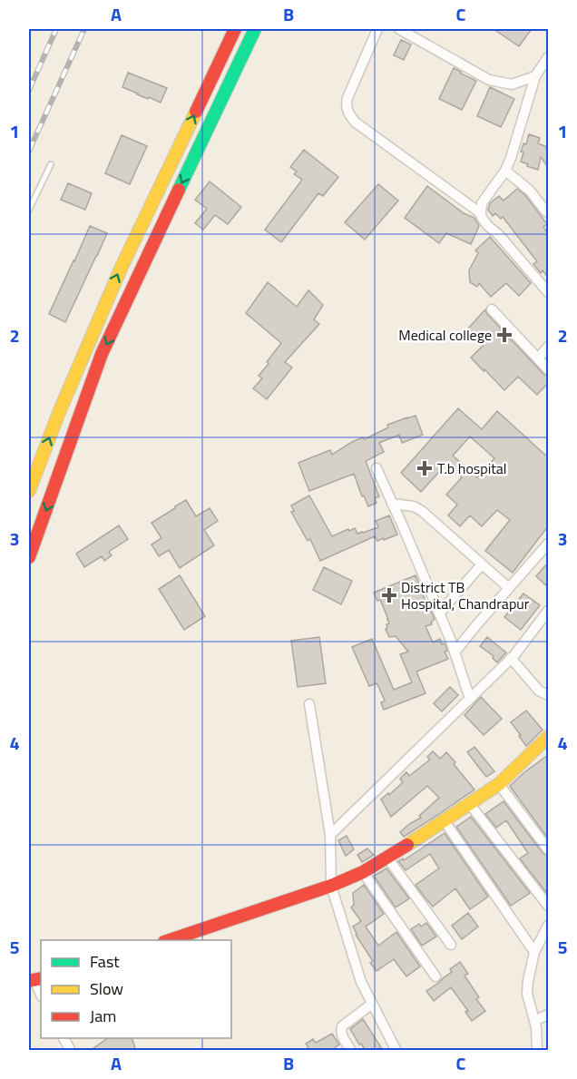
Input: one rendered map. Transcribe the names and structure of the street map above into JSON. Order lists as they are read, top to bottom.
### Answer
{
  "places": {
    "health": ["Medical college", "T.b hospital", "District TB Hospital, Chandrapur"]
  },
  "legend": ["Fast", "Slow", "Jam"],
  "grid": {
    "columns": ["A", "B", "C"],
    "rows": [
      "1",
      "2",
      "3",
      "4",
      "5"
    ]
  }
}
